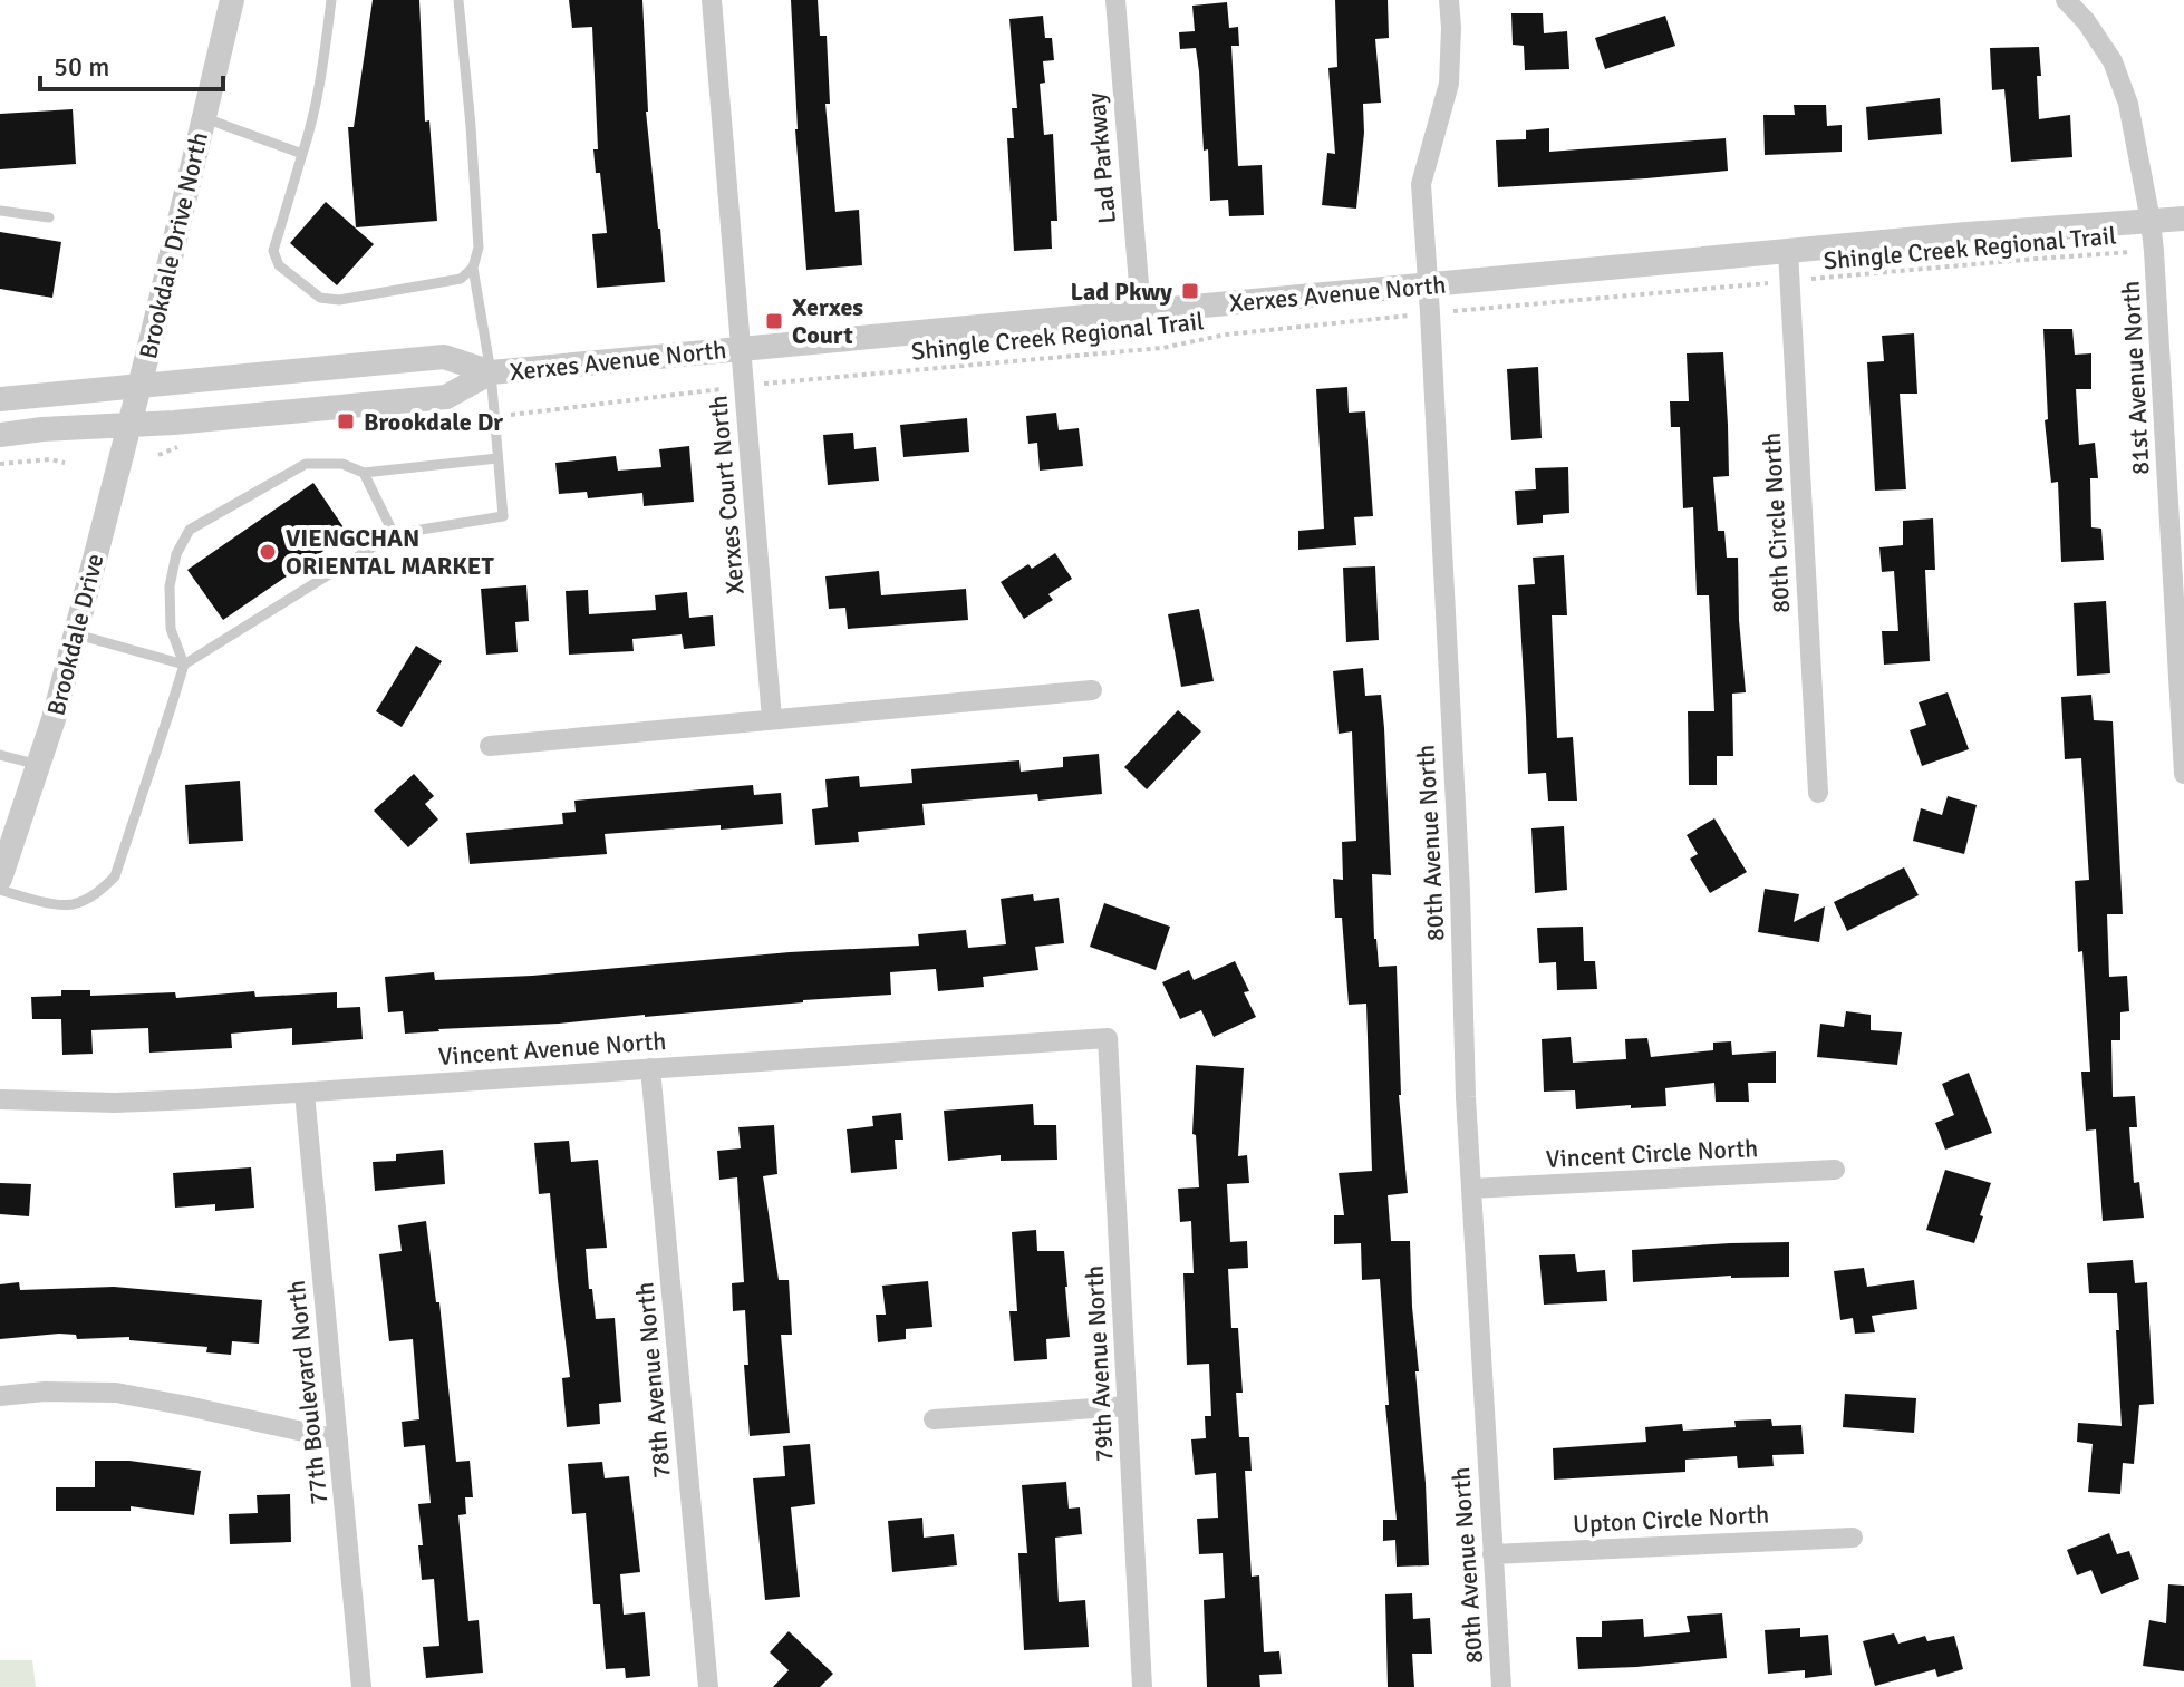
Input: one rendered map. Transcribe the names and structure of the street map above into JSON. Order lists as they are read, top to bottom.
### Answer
{
  "streets": {
    "street": [
      "Lad Parkway",
      "Brookdale Drive North",
      "Xerxes Avenue North",
      "81st Avenue North",
      "Xerxes Court North",
      "80th Circle North",
      "Brookdale Drive",
      "80th Avenue North",
      "Vincent Avenue North",
      "Vincent Circle North",
      "79th Avenue North",
      "78th Avenue North",
      "77th Boulevard North",
      "Upton Circle North"
    ],
    "path": ["Shingle Creek Regional Trail"]
  },
  "crossings": [
    ["Lad Parkway", "Xerxes Avenue North"],
    ["Brookdale Drive North", "Xerxes Avenue North"],
    ["Brookdale Drive North", "Brookdale Drive"],
    ["Xerxes Avenue North", "81st Avenue North"],
    ["Xerxes Avenue North", "Xerxes Court North"],
    ["Xerxes Avenue North", "80th Circle North"],
    ["Xerxes Avenue North", "Brookdale Drive"],
    ["Xerxes Avenue North", "80th Avenue North"],
    ["80th Avenue North", "Vincent Circle North"],
    ["80th Avenue North", "Upton Circle North"],
    ["Vincent Avenue North", "79th Avenue North"],
    ["Vincent Avenue North", "78th Avenue North"],
    ["Vincent Avenue North", "77th Boulevard North"]
  ],
  "places": {
    "transit": ["Lad Pkwy", "Xerxes Court", "Brookdale Dr"],
    "other": ["VIENGCHAN ORIENTAL MARKET"]
  },
  "scale_bar": "50 m"
}
